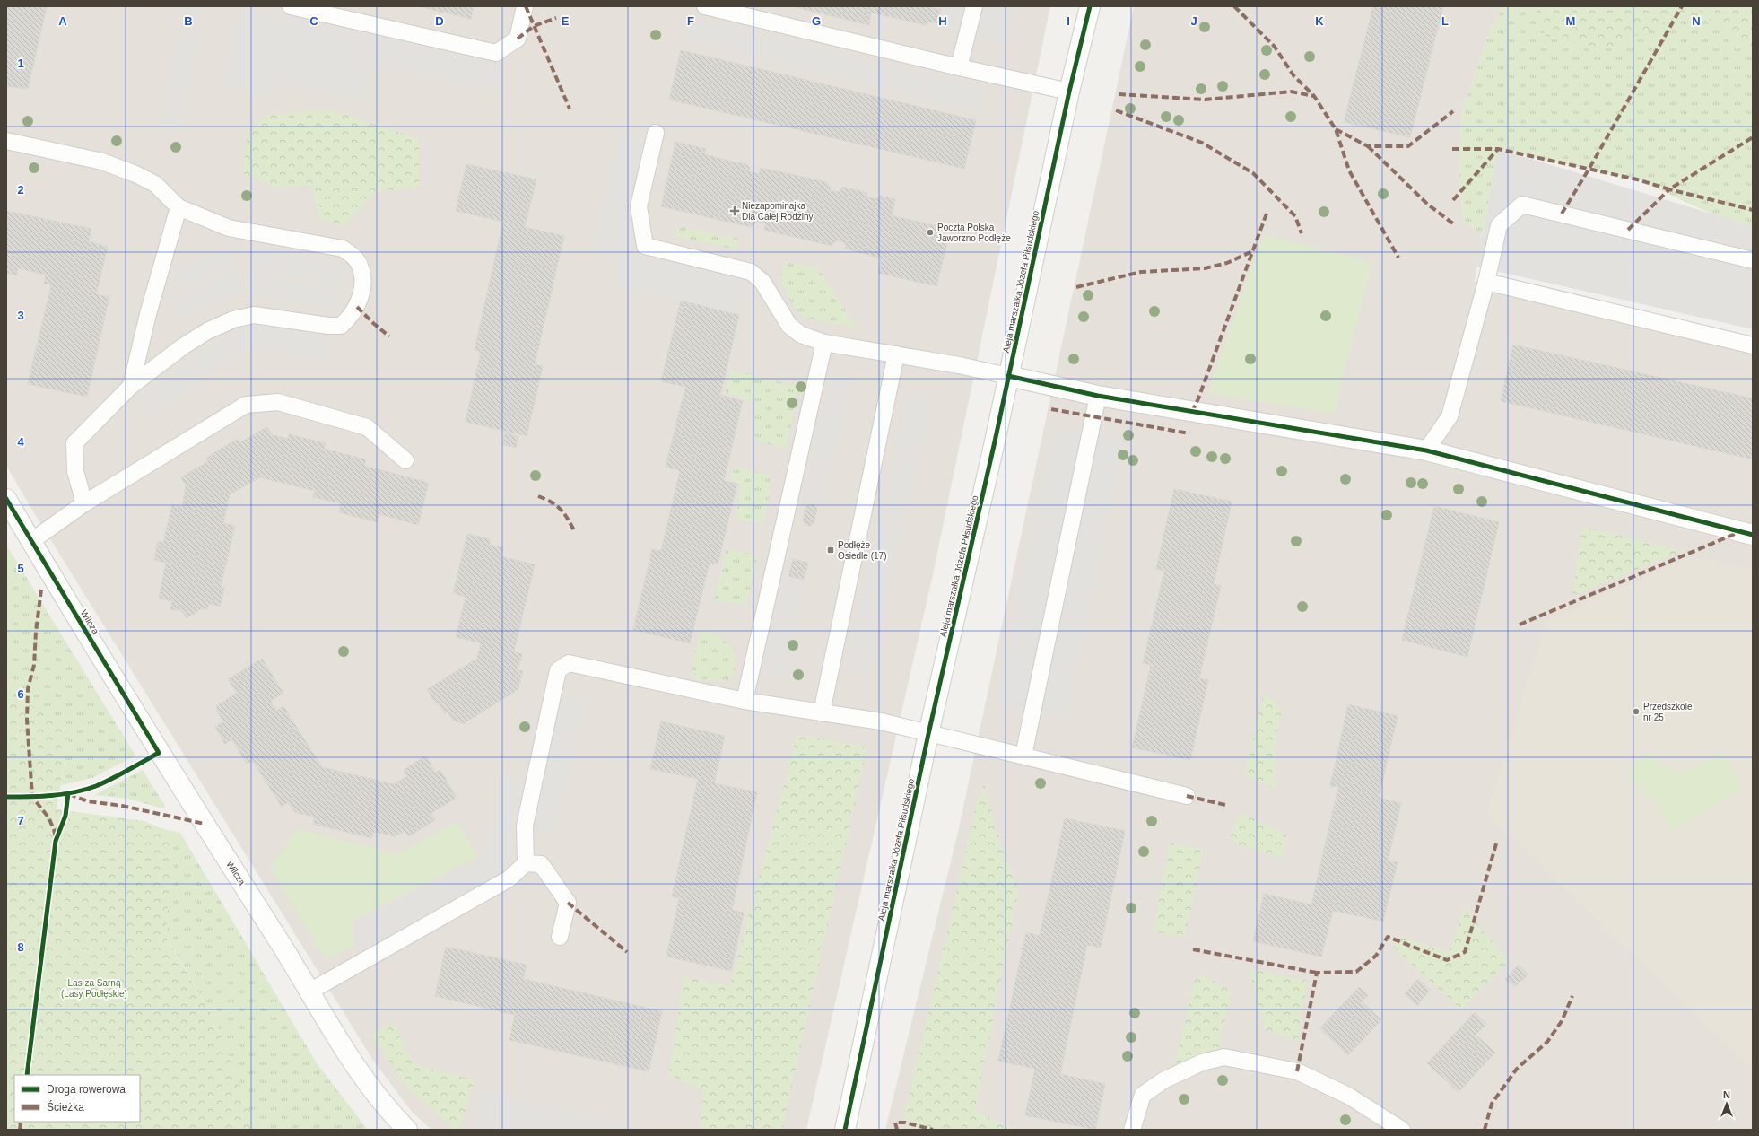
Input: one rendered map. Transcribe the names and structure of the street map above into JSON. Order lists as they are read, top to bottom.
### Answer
{
  "streets": {
    "street": ["Aleja marszałka Józefa Piłsudskiego", "Wilcza"]
  },
  "parks": ["Las za Sarną (Lasy Podłęskie)"],
  "places": {
    "health": ["Niezapominajka Dla Całej Rodziny"],
    "other": ["Poczta Polska Jaworzno Podłęże", "Przedszkole nr 25"],
    "transit": ["Podłęże Osiedle (17)"]
  },
  "legend": ["Droga rowerowa", "Ścieżka"],
  "north": "top",
  "grid": {
    "columns": [
      "A",
      "B",
      "C",
      "D",
      "E",
      "F",
      "G",
      "H",
      "I",
      "J",
      "K",
      "L",
      "M",
      "N"
    ],
    "rows": [
      "1",
      "2",
      "3",
      "4",
      "5",
      "6",
      "7",
      "8"
    ]
  }
}
